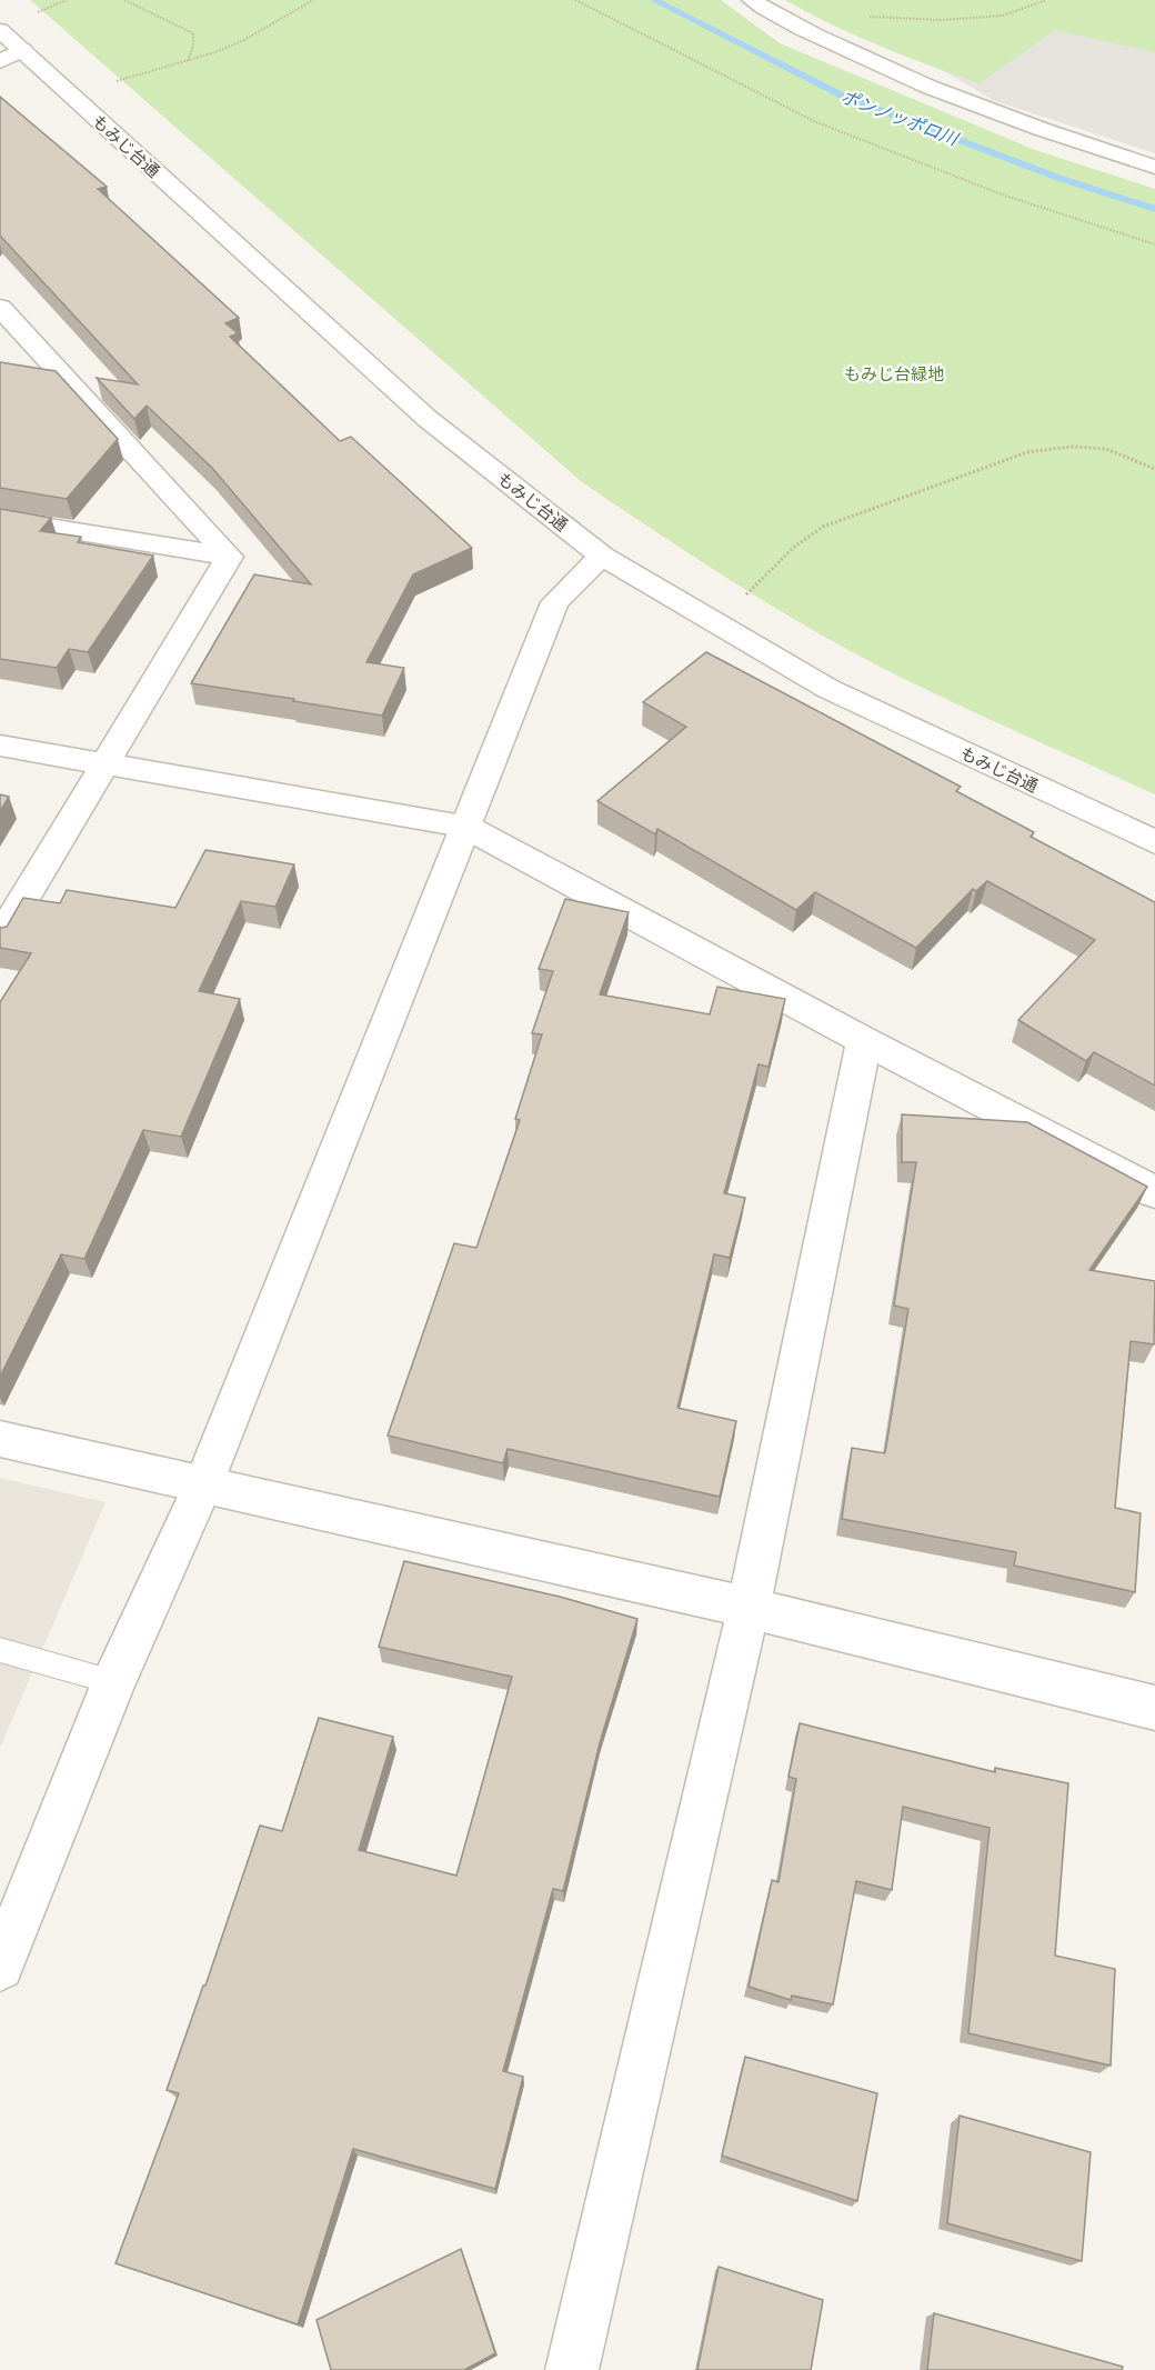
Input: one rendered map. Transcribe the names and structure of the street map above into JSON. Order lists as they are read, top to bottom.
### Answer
{
  "streets": {
    "street": ["もみじ台通"]
  },
  "water": ["ポンノッポロ川"],
  "parks": ["もみじ台緑地"]
}
